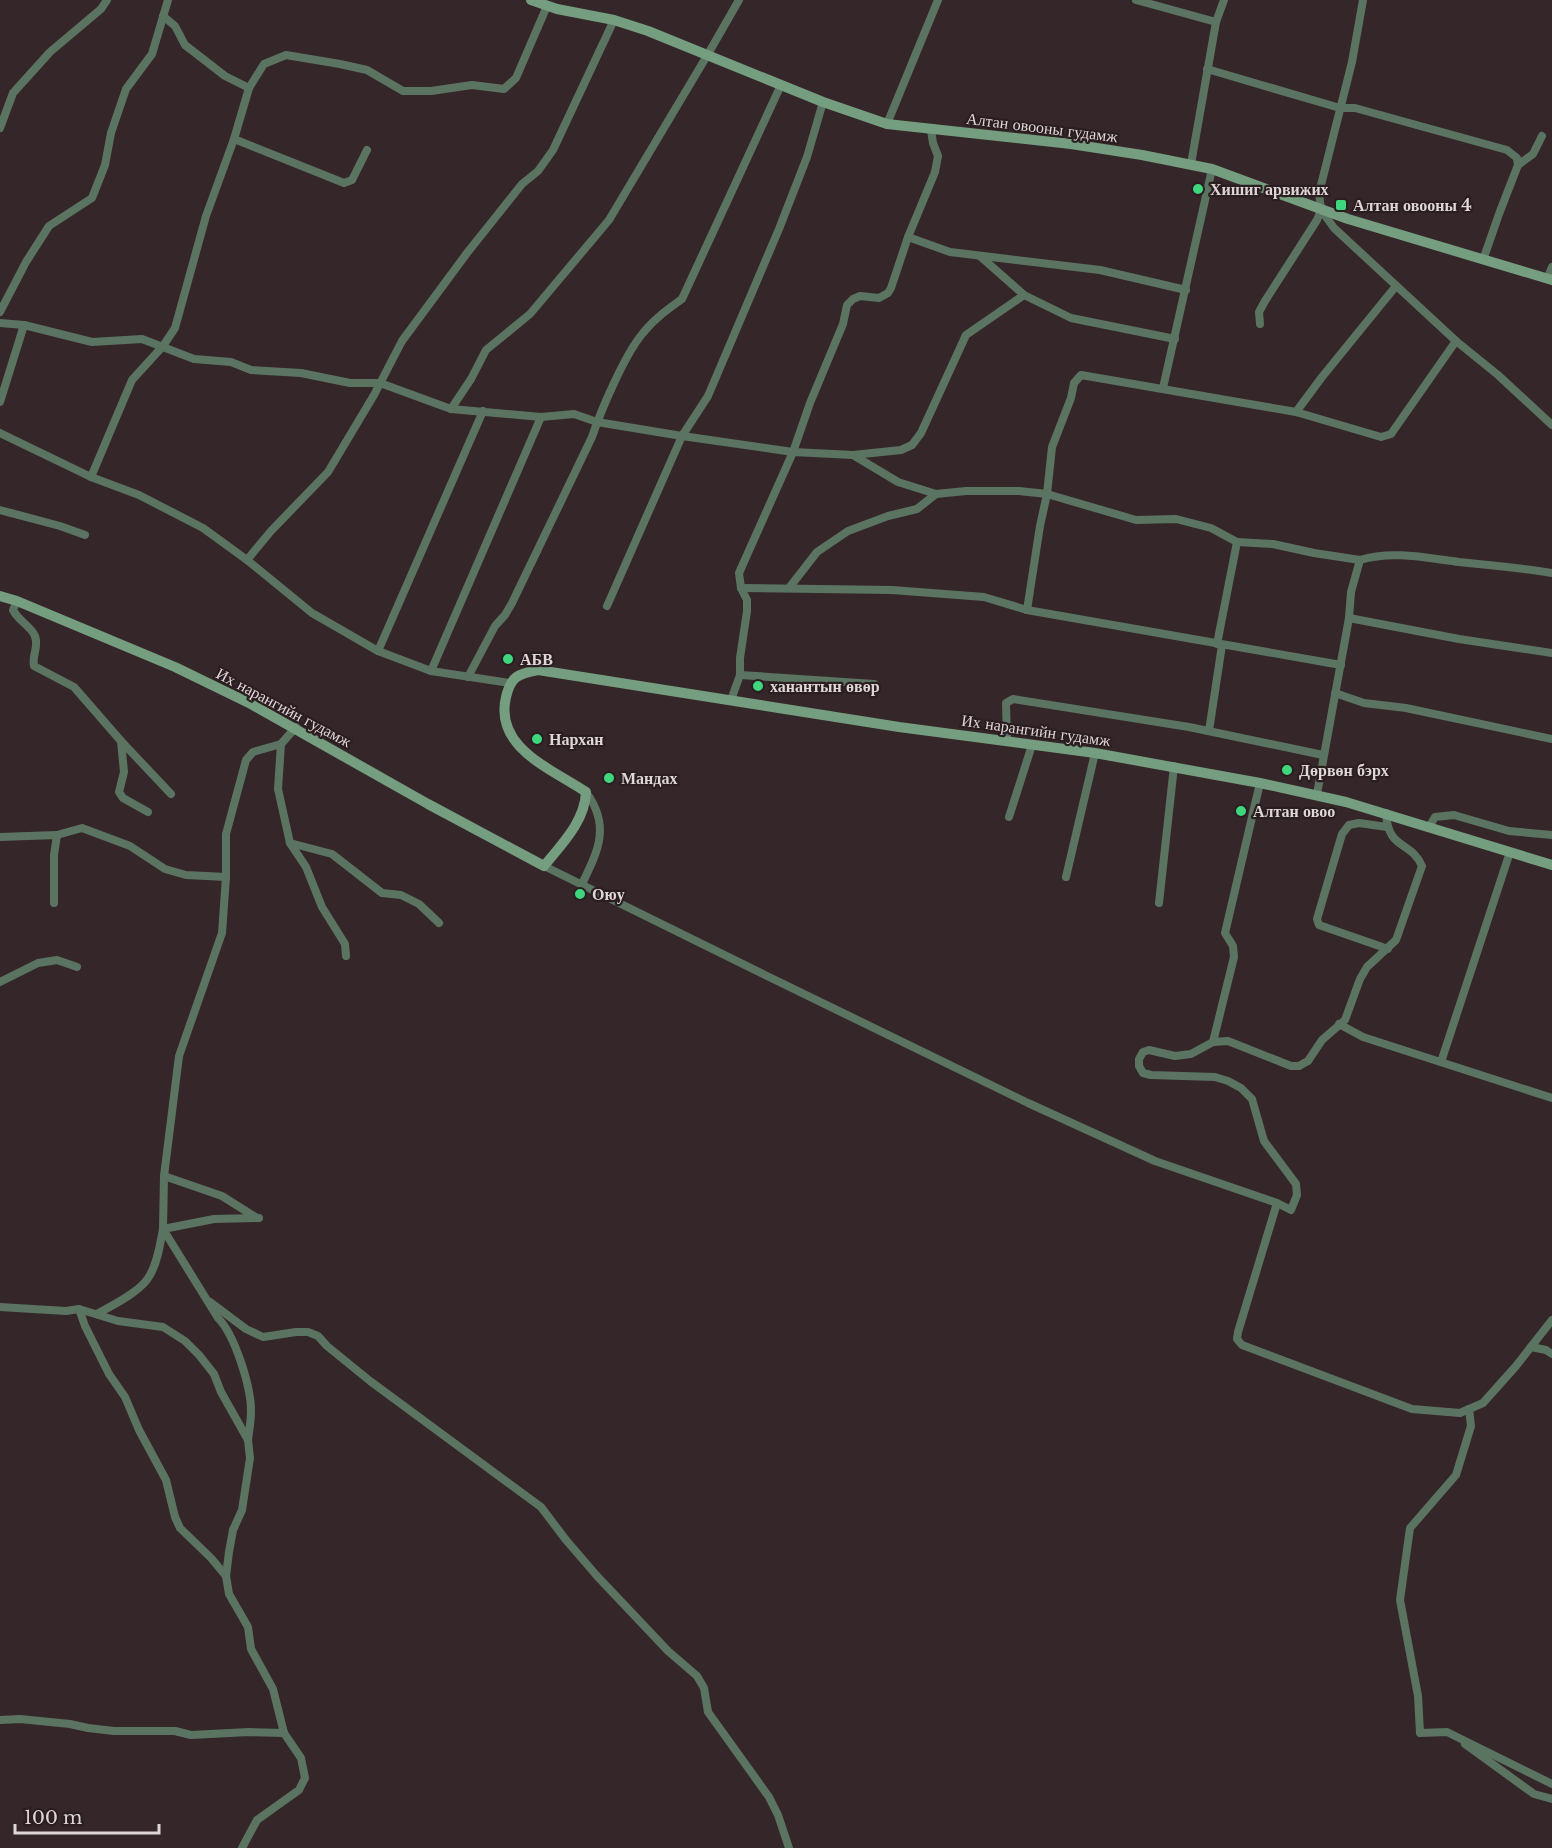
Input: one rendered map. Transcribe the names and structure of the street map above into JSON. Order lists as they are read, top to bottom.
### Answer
{
  "streets": {
    "main road": ["Алтан овооны гудамж", "Их нарангийн гудамж"]
  },
  "places": {
    "other": [
      "Хишиг арвижих",
      "АБВ",
      "ханантын өвөр",
      "Нархан",
      "Дөрвөн бэрх",
      "Мандах",
      "Алтан овоо",
      "Оюу"
    ],
    "transit": ["Алтан овооны 4"]
  },
  "scale_bar": "100 m"
}
